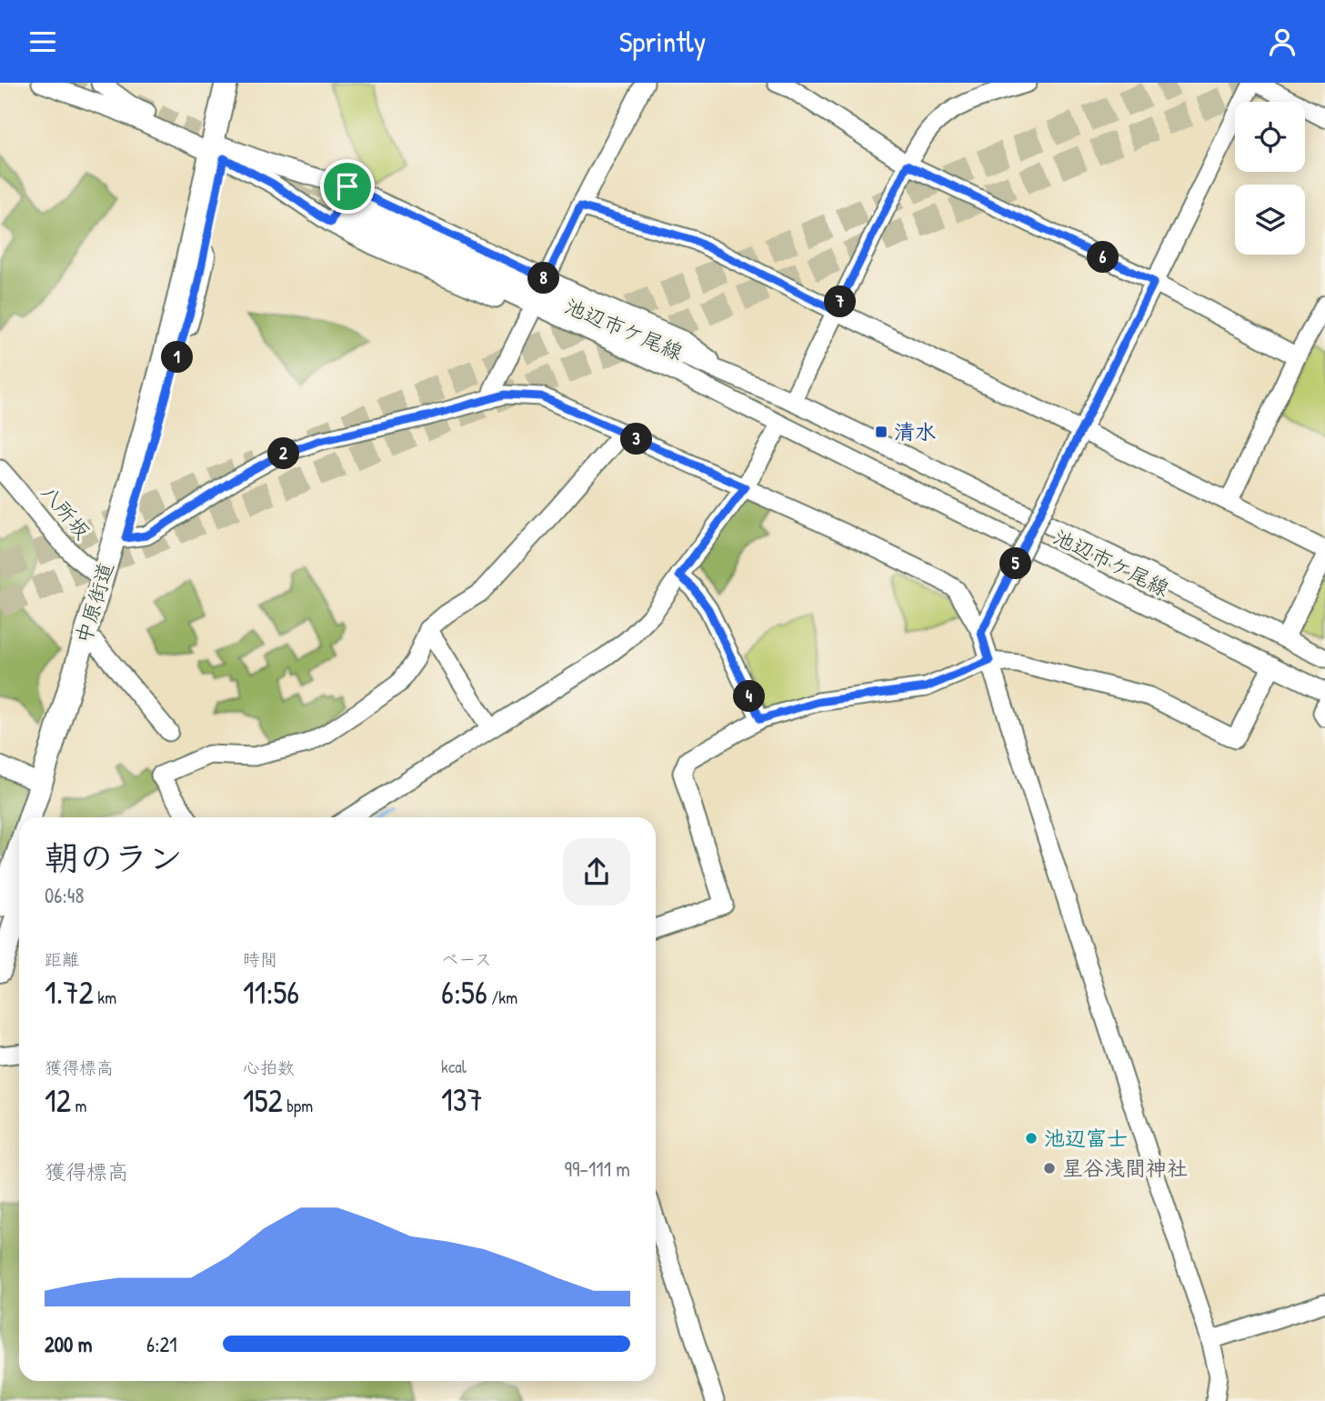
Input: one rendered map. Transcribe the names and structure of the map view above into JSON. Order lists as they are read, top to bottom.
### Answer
{
  "streets": {
    "main road": ["中原街道"],
    "street": ["池辺市ケ尾線", "八所坂"]
  },
  "crossings": [
    ["池辺市ケ尾線", "中原街道"],
    ["八所坂", "中原街道"]
  ],
  "places": {
    "transit": ["清水"],
    "other": ["池辺富士", "星谷浅間神社"]
  },
  "page": {
    "header": "Sprintly",
    "pins": [
      "6",
      "8",
      "7",
      "1",
      "3",
      "2",
      "5",
      "4"
    ],
    "heading": ["朝のラン", "06:48"],
    "stats": [
      ["距離", "1.72 km"],
      ["時間", "11:56"],
      ["ペース", "6:56 /km"],
      ["獲得標高", "12 m"],
      ["心拍数", "152 bpm"],
      ["kcal", "137"]
    ],
    "chart": ["獲得標高", "99–111 m"],
    "list": [
      {
        "name": "200 m",
        "note": "6:21"
      }
    ]
  }
}
